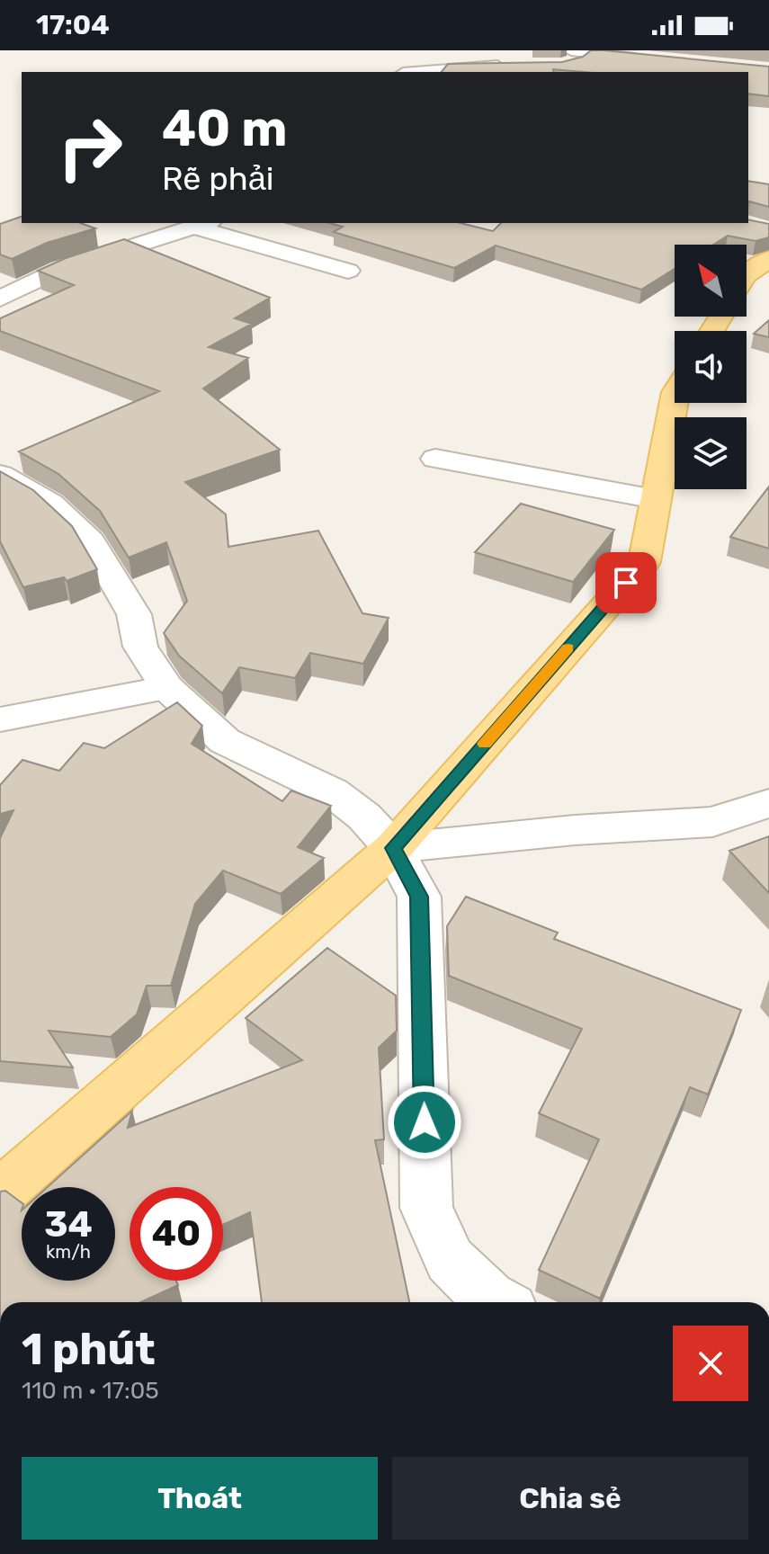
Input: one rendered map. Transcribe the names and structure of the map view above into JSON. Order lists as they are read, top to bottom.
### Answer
{
  "north": "top left",
  "page": {
    "status": "17:04",
    "turn": ["40 m", "Rẽ phải"],
    "speed": "34 km/h",
    "limit": "40",
    "heading": ["1 phút", "110 m · 17:05"],
    "buttons": ["Thoát", "Chia sẻ"]
  }
}
